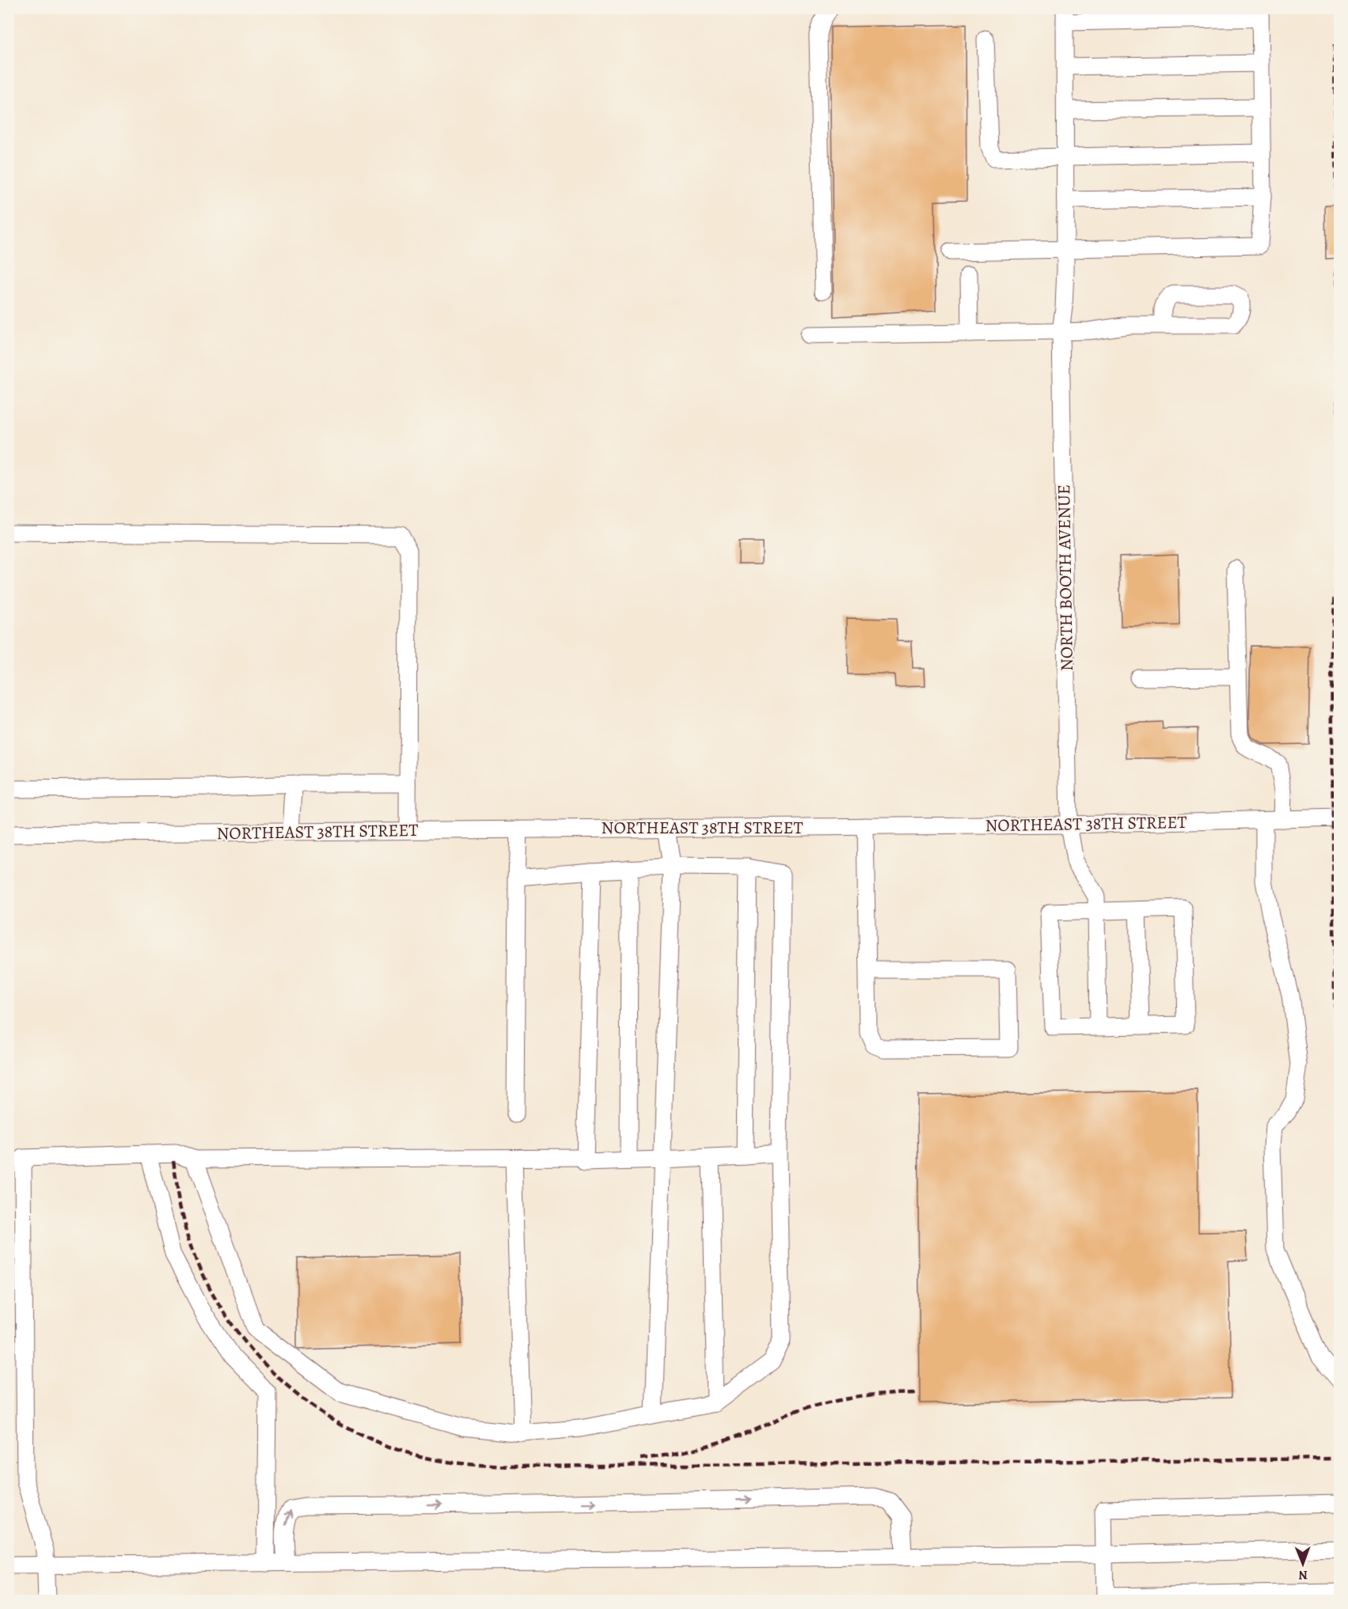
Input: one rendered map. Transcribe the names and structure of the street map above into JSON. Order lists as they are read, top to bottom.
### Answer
{
  "streets": {
    "street": ["NORTH BOOTH AVENUE", "NORTHEAST 38TH STREET"]
  },
  "crossings": [
    ["NORTH BOOTH AVENUE", "NORTHEAST 38TH STREET"]
  ],
  "north": "bottom"
}
